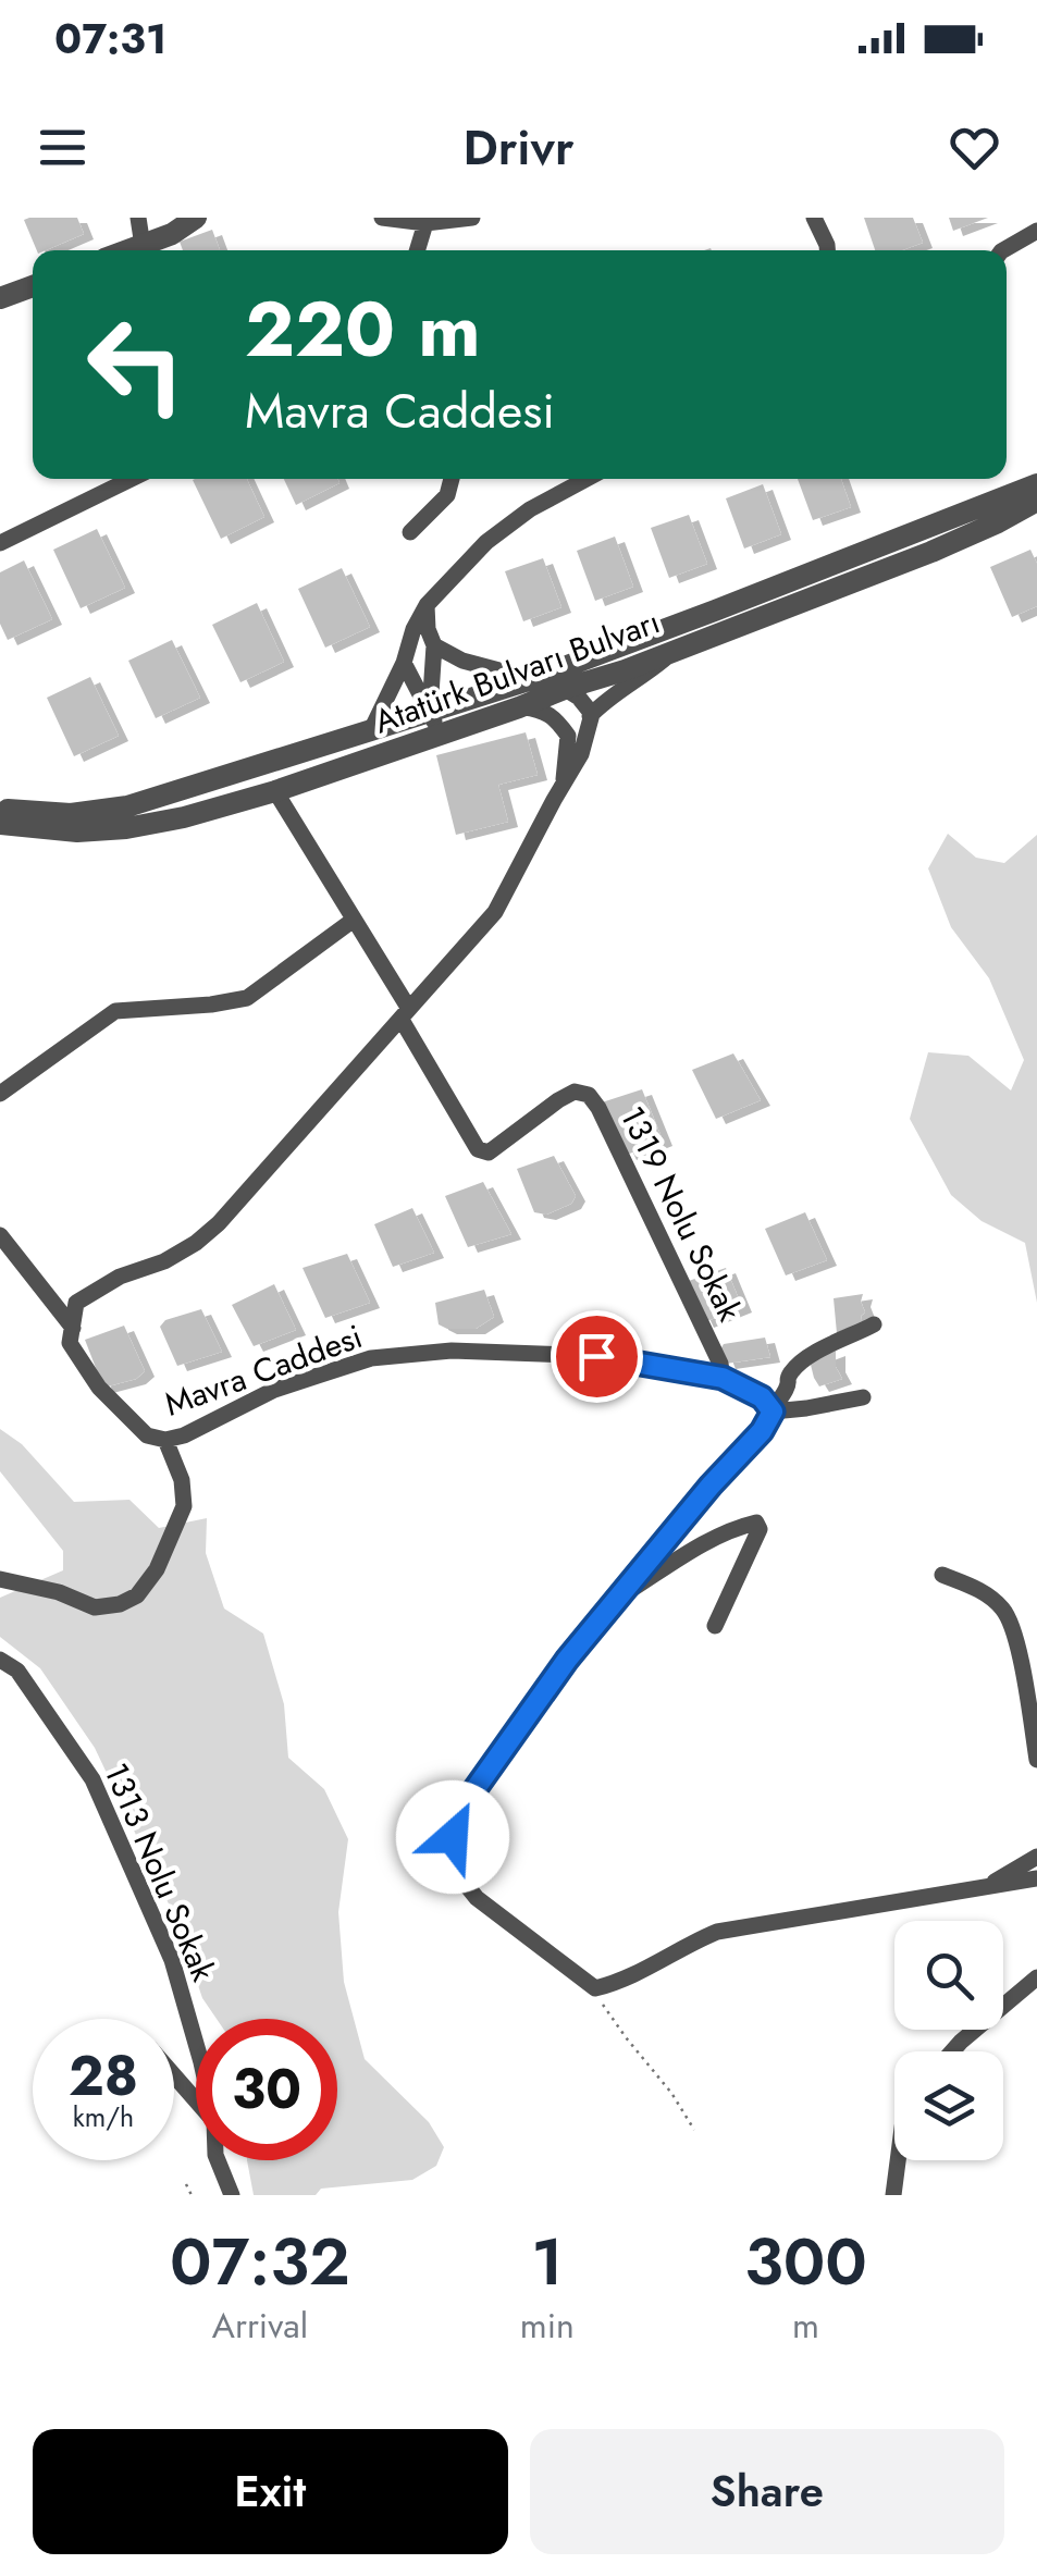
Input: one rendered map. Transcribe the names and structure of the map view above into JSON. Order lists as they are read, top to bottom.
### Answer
{
  "streets": {
    "street": [
      "Atatürk Bulvarı Bulvarı",
      "1319 Nolu Sokak",
      "Mavra Caddesi",
      "1313 Nolu Sokak"
    ]
  },
  "crossings": [
    ["1319 Nolu Sokak", "Mavra Caddesi"]
  ],
  "page": {
    "status": "07:31",
    "header": "Drivr",
    "turn": ["220 m", "Mavra Caddesi"],
    "speed": "28 km/h",
    "limit": "30",
    "eta": [
      "07:32",
      "Arrival",
      "1",
      "min",
      "300",
      "m"
    ],
    "buttons": ["Exit", "Share"]
  }
}
